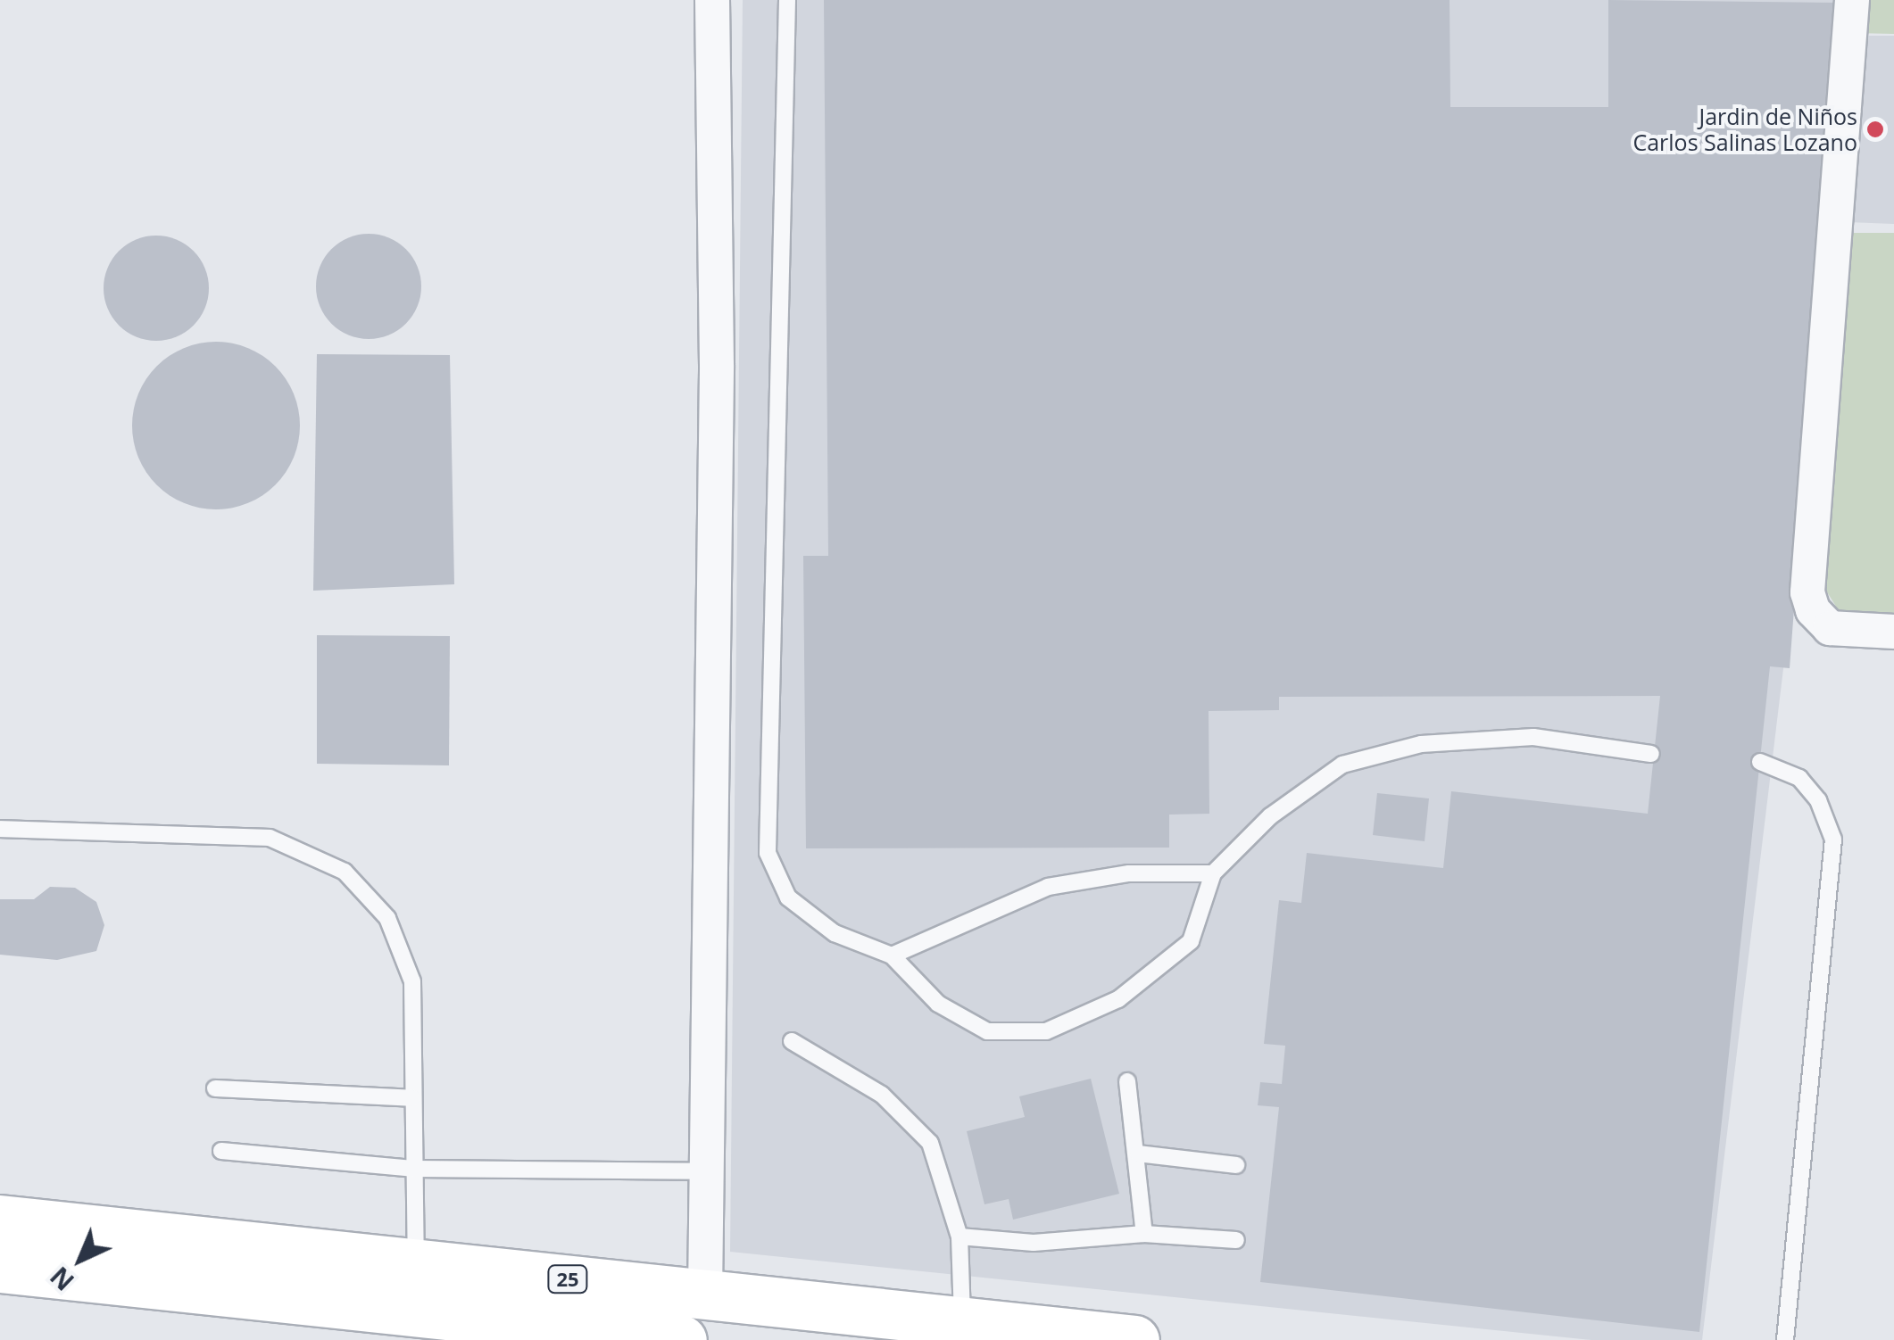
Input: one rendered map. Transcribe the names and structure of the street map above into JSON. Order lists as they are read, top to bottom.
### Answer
{
  "streets": {
    "main road": ["25"]
  },
  "places": ["Jardin de Niños Carlos Salinas Lozano"],
  "north": "bottom left"
}
